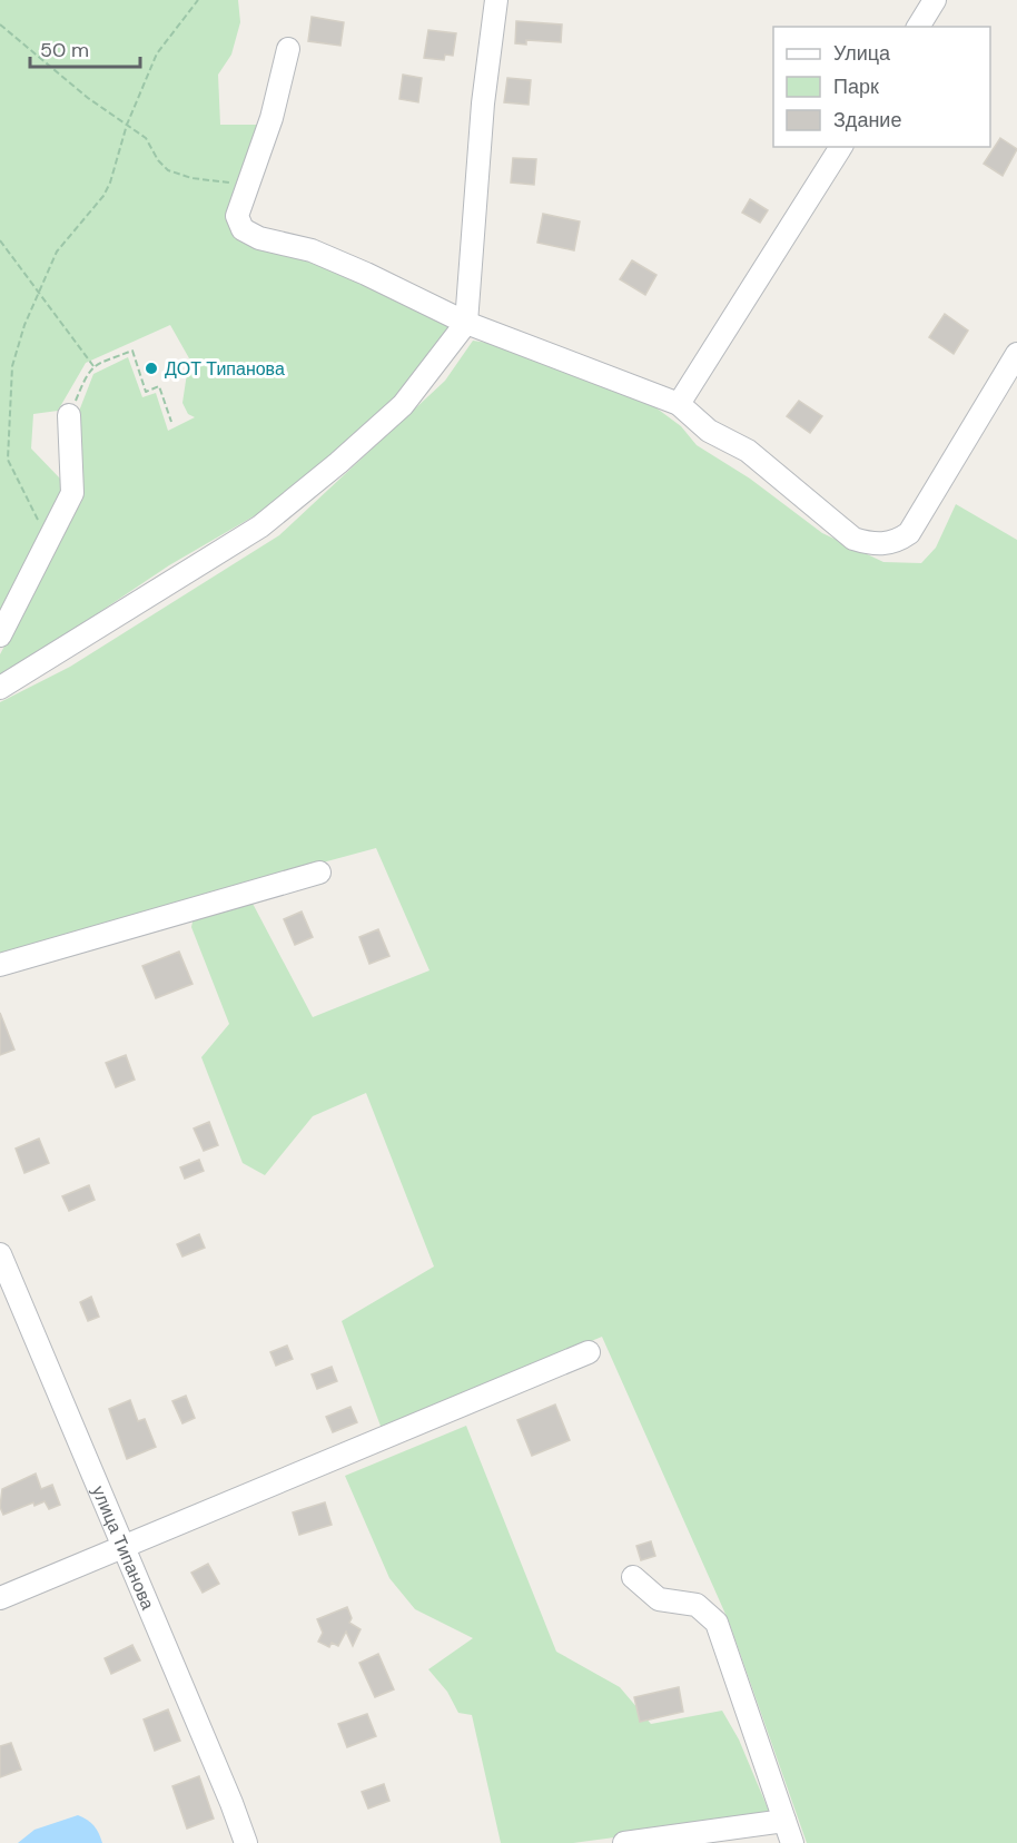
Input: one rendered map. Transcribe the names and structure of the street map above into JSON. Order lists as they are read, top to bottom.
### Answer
{
  "streets": {
    "street": ["улица Типанова"]
  },
  "places": ["ДОТ Типанова"],
  "legend": ["Улица", "Парк", "Здание"],
  "scale_bar": "50 m"
}
